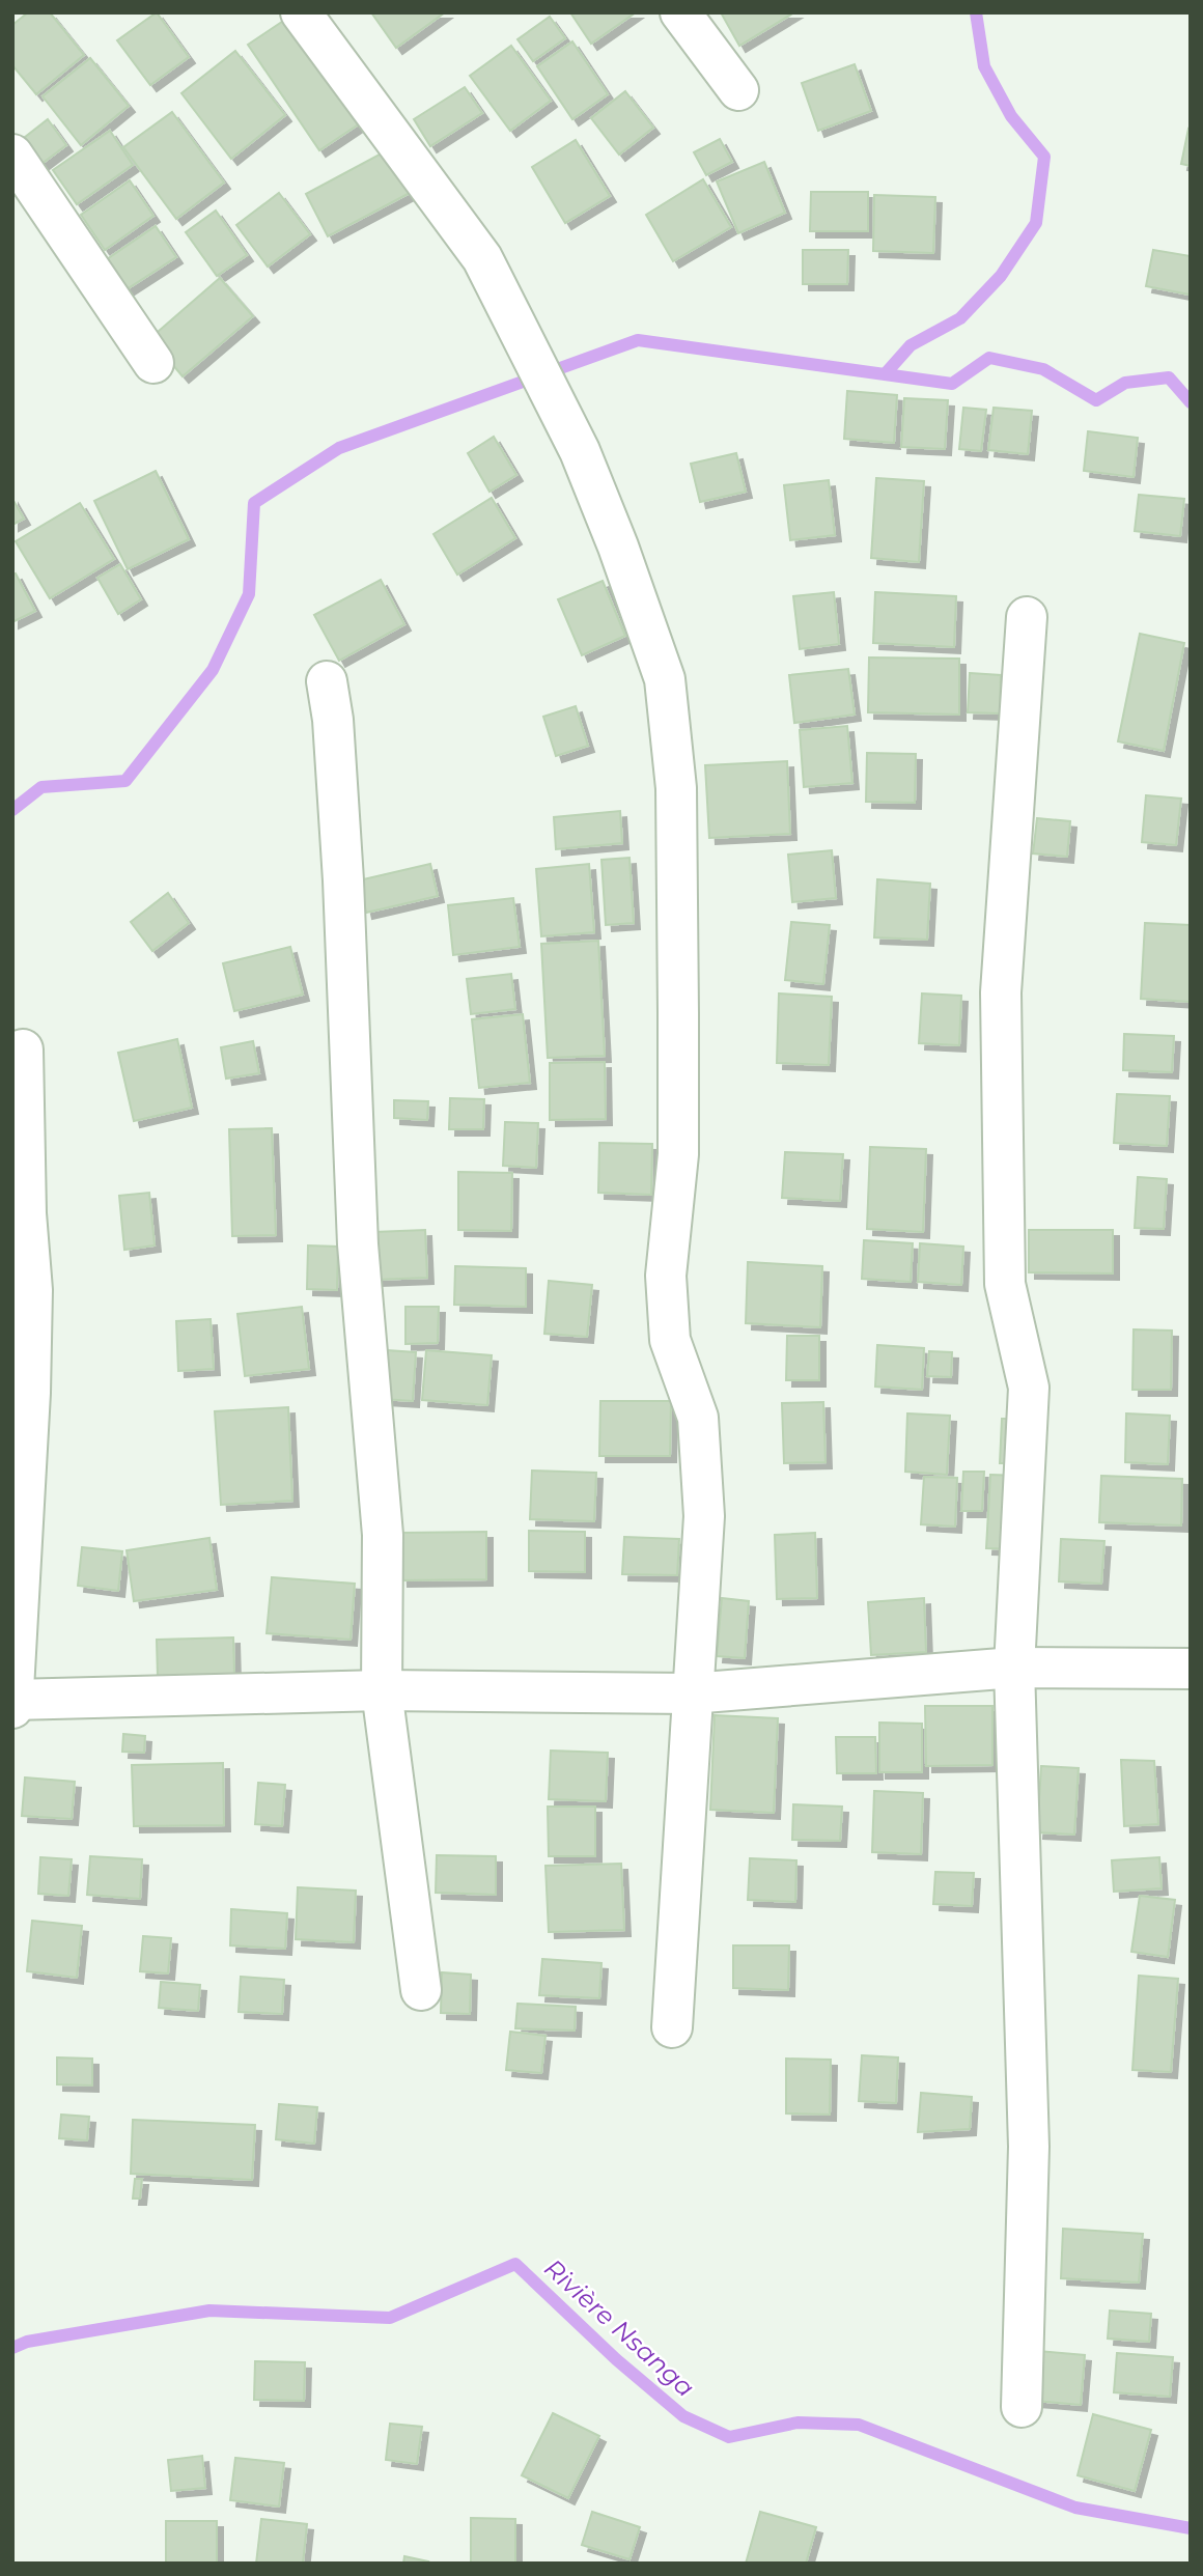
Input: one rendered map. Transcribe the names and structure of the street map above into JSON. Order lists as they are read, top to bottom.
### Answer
{
  "water": ["Rivière Nsanga"]
}
